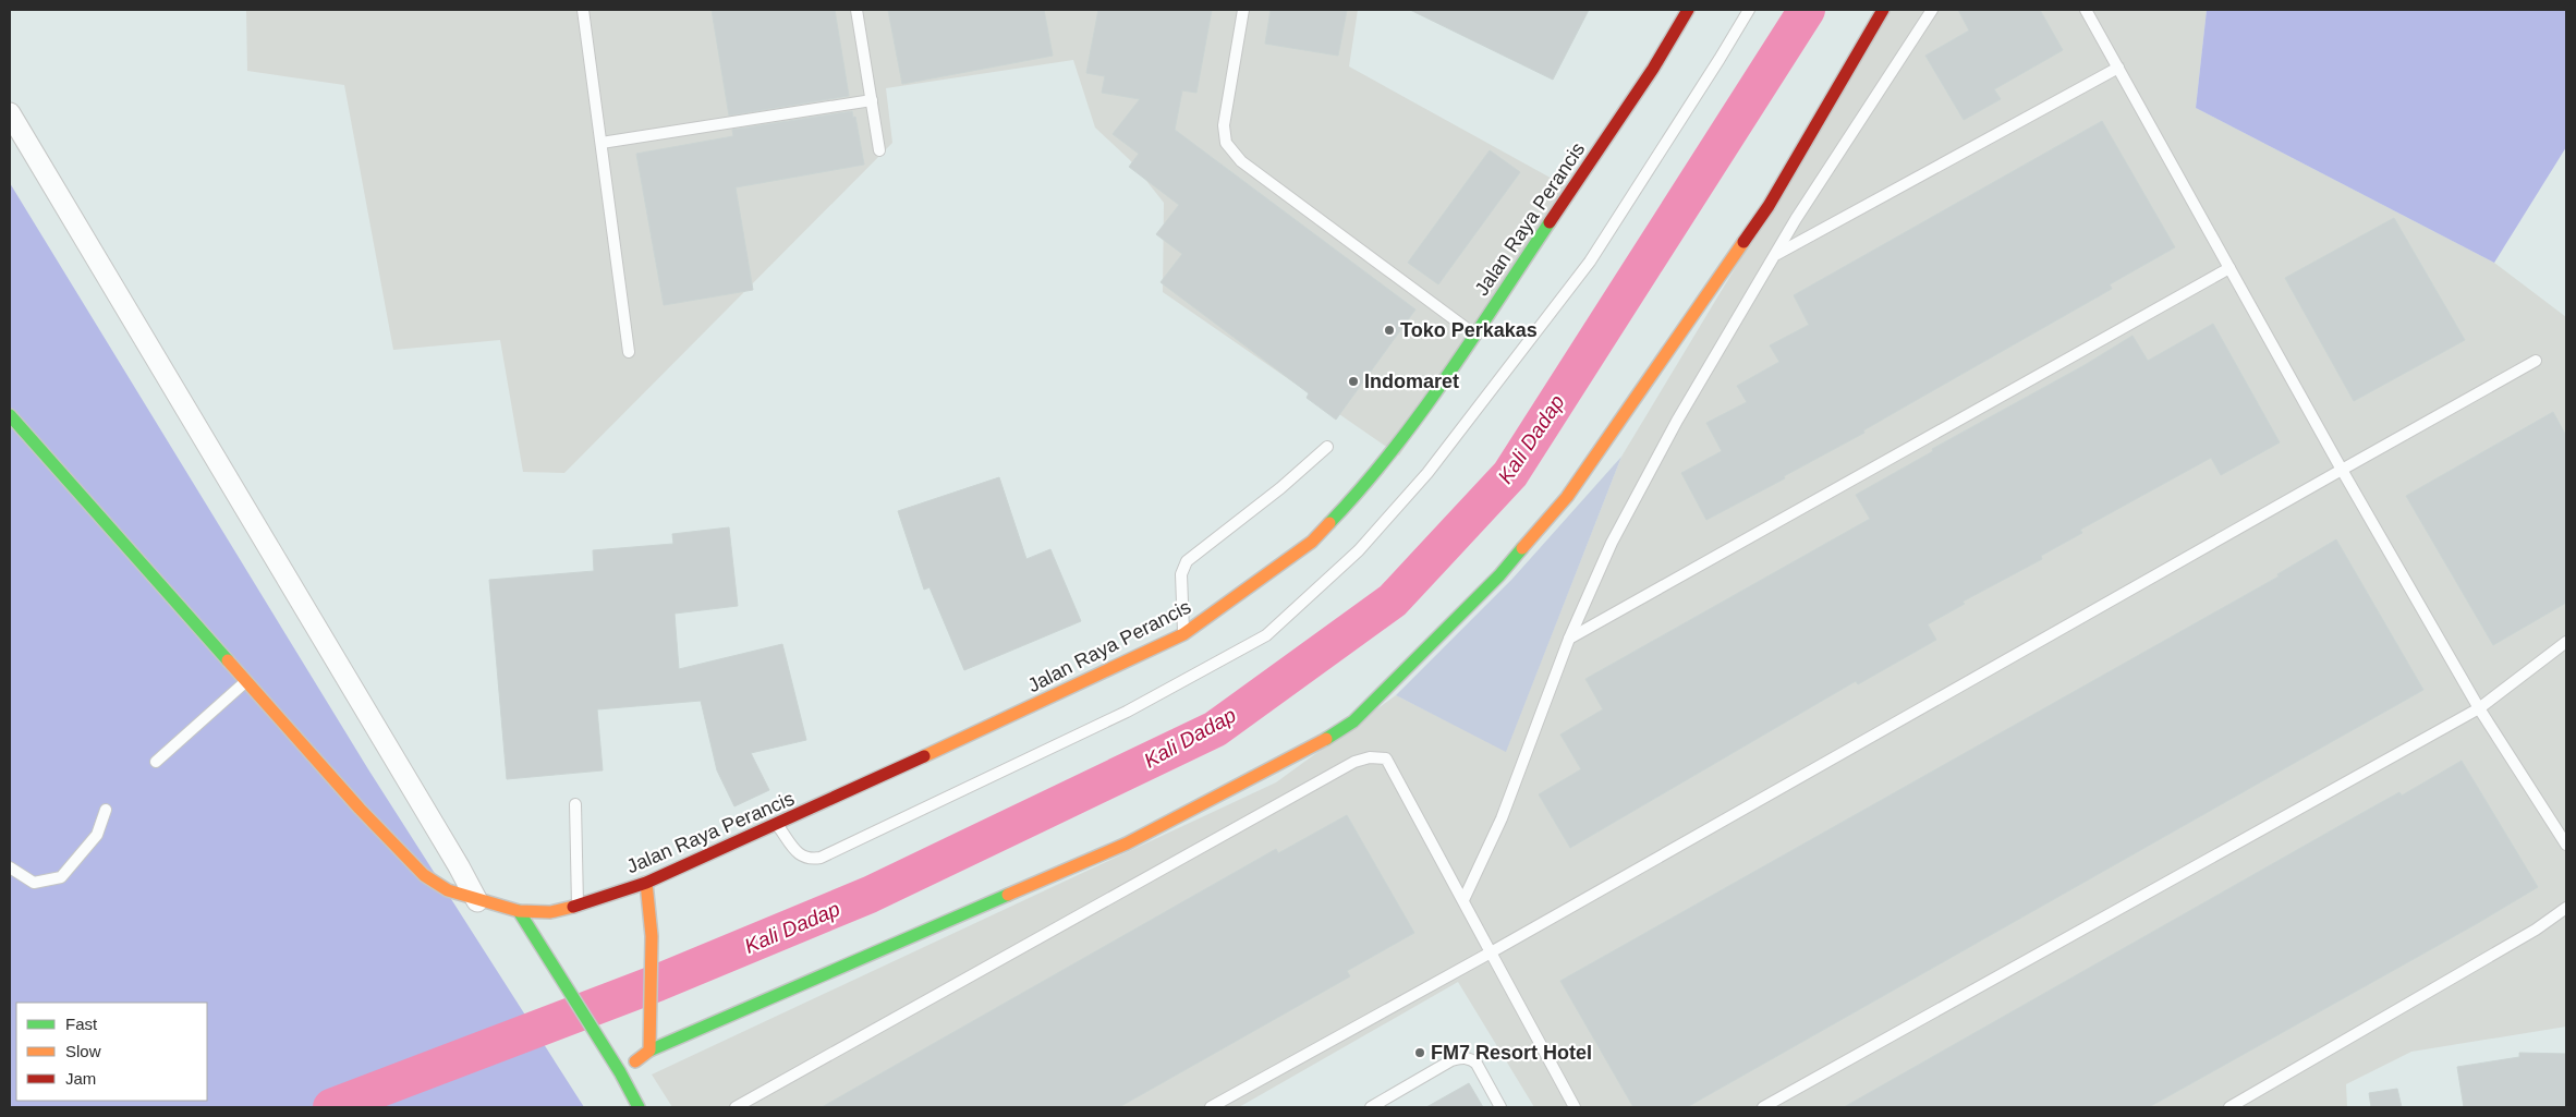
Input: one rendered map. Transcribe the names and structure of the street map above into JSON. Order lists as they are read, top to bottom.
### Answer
{
  "streets": {
    "street": ["Jalan Raya Perancis"]
  },
  "water": ["Kali Dadap"],
  "places": ["Toko Perkakas", "Indomaret", "FM7 Resort Hotel"],
  "legend": ["Fast", "Slow", "Jam"]
}
